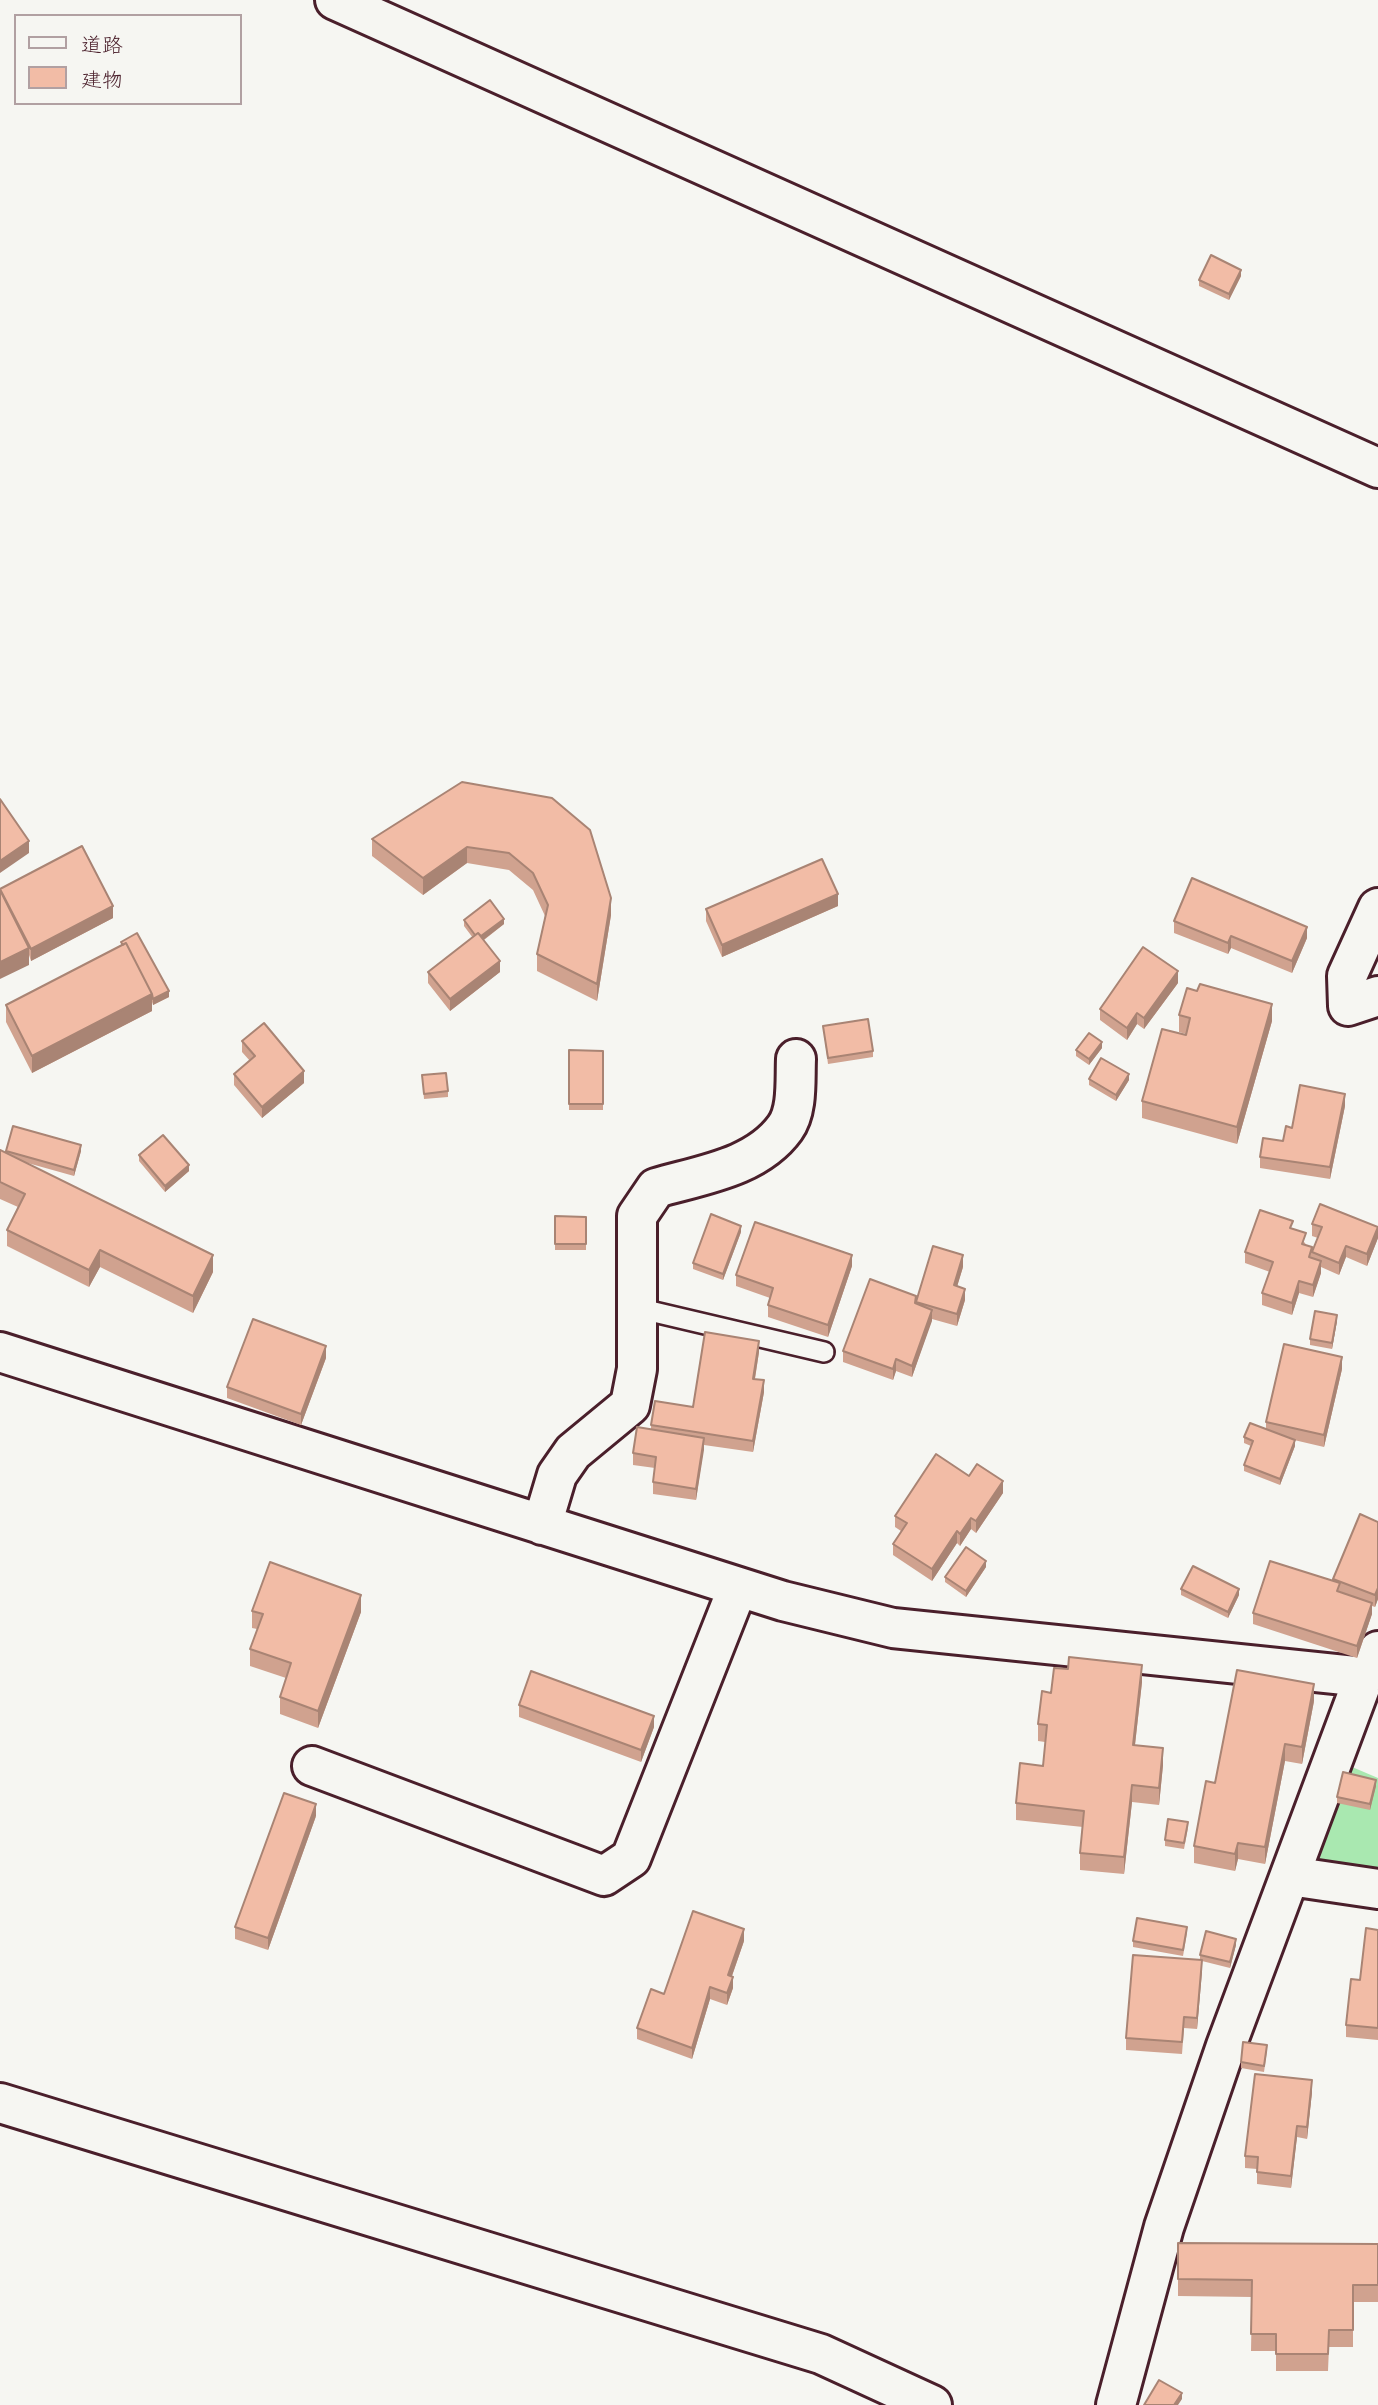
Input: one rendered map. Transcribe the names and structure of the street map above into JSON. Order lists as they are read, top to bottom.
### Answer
{
  "legend": ["道路", "建物"]
}
